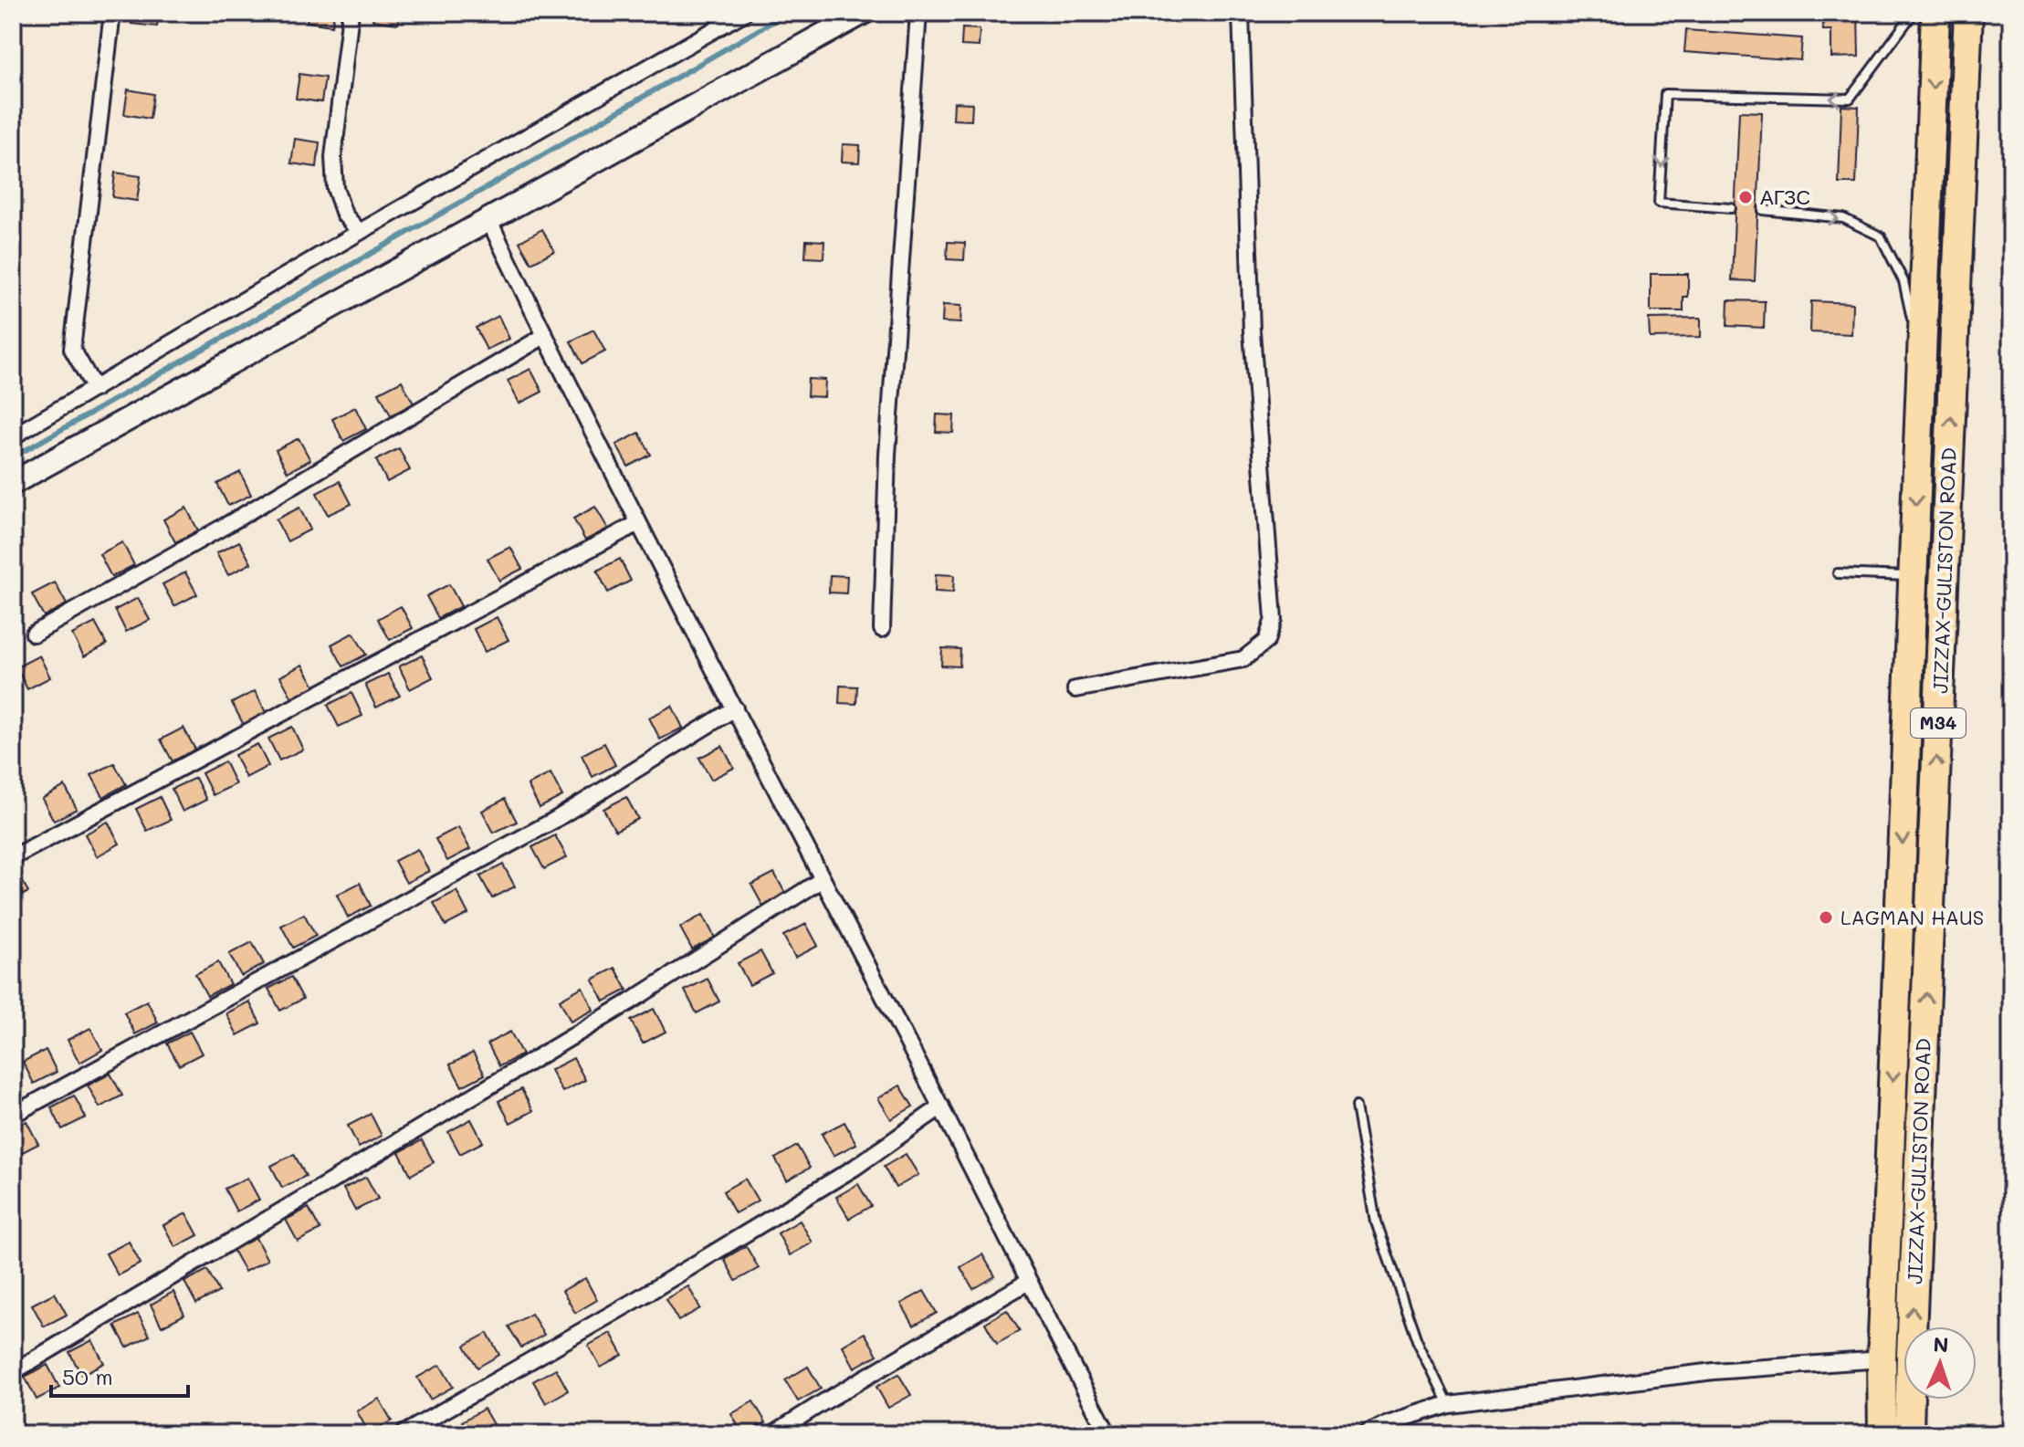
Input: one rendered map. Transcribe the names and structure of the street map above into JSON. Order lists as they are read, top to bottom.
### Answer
{
  "streets": {
    "highway": ["JIZZAX-GULISTON ROAD", "M34"]
  },
  "places": ["АГЗС", "LAGMAN HAUS"],
  "scale_bar": "50 m",
  "north": "top"
}
